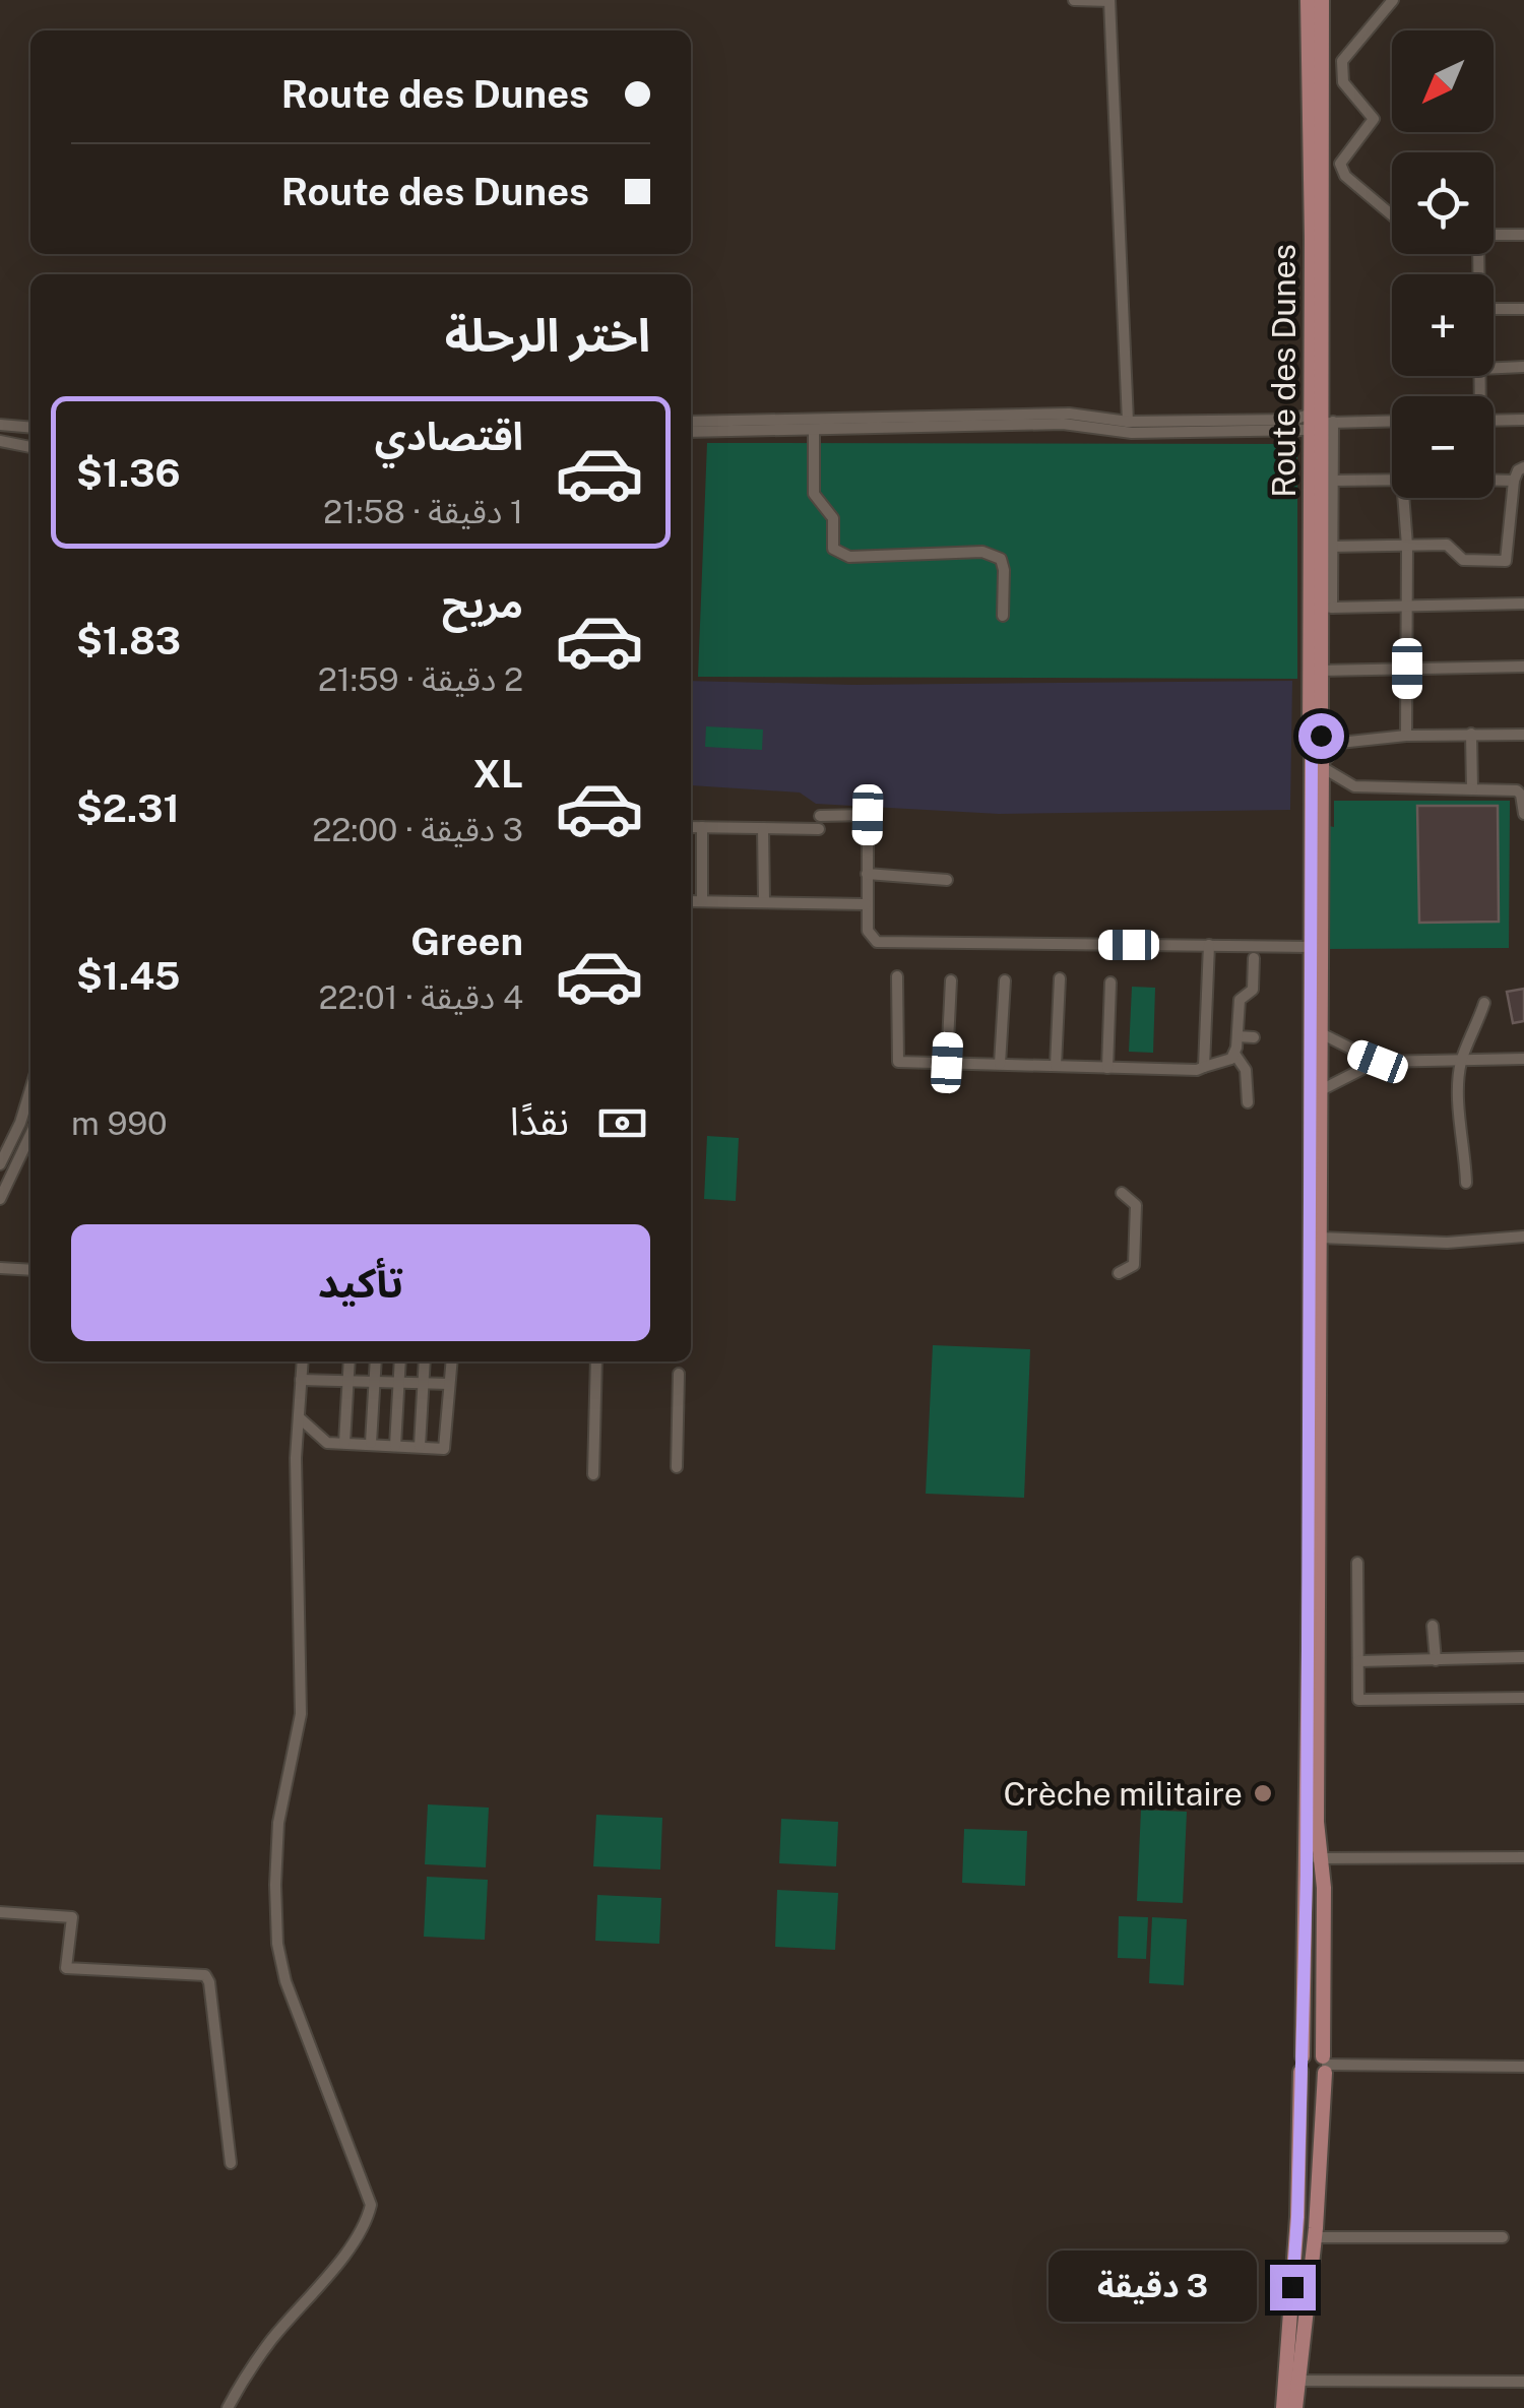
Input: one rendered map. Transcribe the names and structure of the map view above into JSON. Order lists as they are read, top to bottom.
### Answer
{
  "streets": {
    "main road": ["Route des Dunes"]
  },
  "places": ["Crèche militaire"],
  "north": "bottom left",
  "page": {
    "map_buttons": ["+", "−"],
    "banner": ["Route des Dunes", "Route des Dunes"],
    "heading": "اختر الرحلة",
    "list": [
      {
        "name": "اقتصادي",
        "note": "1 دقيقة · 21:58",
        "value": "$1.36"
      },
      {
        "name": "مريح",
        "note": "2 دقيقة · 21:59",
        "value": "$1.83"
      },
      {
        "name": "XL",
        "note": "3 دقيقة · 22:00",
        "value": "$2.31"
      },
      {
        "name": "Green",
        "note": "4 دقيقة · 22:01",
        "value": "$1.45"
      }
    ],
    "pay": ["نقدًا", "990 m"],
    "buttons": "تأكيد",
    "bubble": "3 دقيقة"
  }
}
